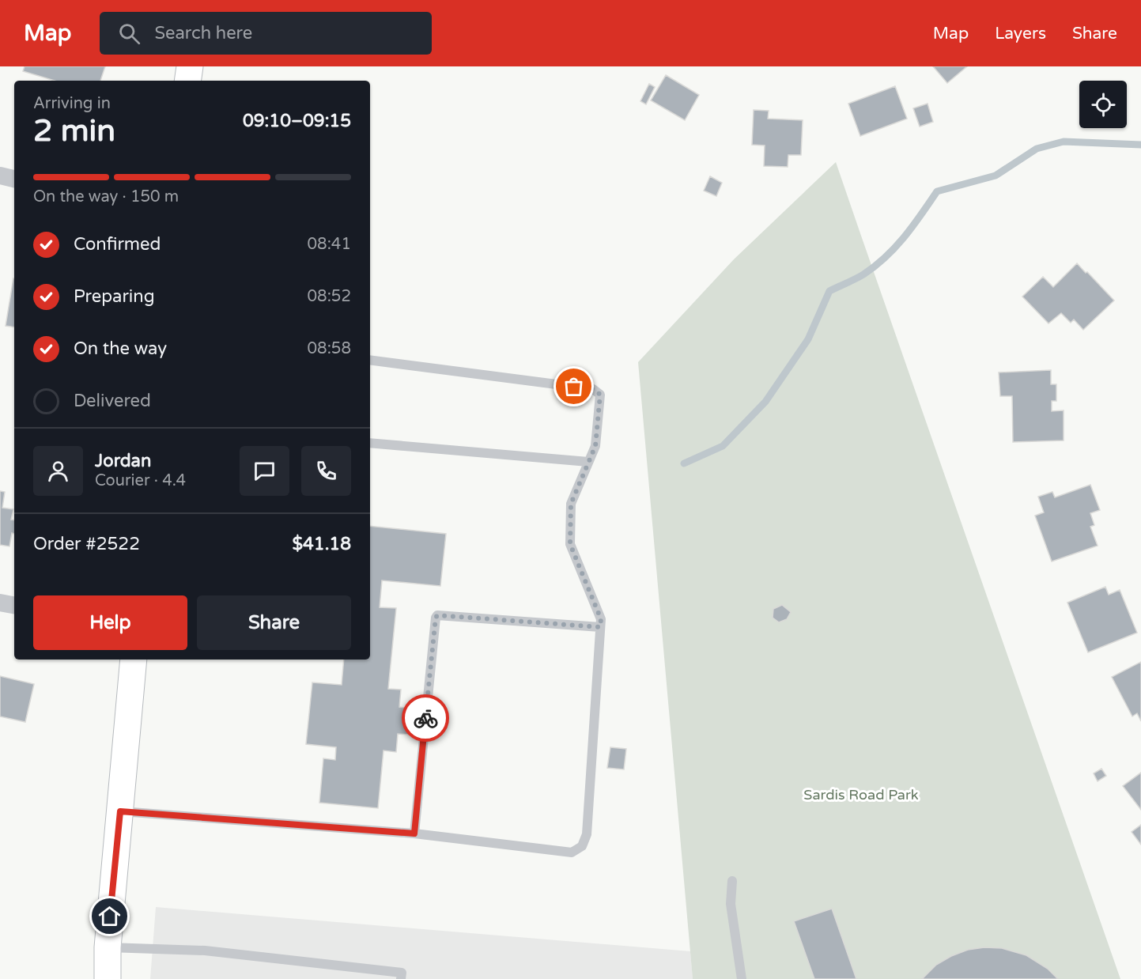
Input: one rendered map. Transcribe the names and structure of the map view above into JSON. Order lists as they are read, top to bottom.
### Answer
{
  "parks": ["Sardis Road Park"],
  "page": {
    "header": "Map",
    "search": "Search here",
    "nav": ["Map", "Layers", "Share"],
    "heading": ["2 min", "Arriving in", "09:10–09:15"],
    "panel": [
      "Jordan",
      "Courier · 4.4",
      "Order #2522",
      "$41.18"
    ],
    "bar": "On the way · 150 m",
    "list": [
      ["Confirmed", "08:41"],
      ["Preparing", "08:52"],
      ["On the way", "08:58"],
      "Delivered"
    ],
    "buttons": ["Help", "Share"]
  }
}
